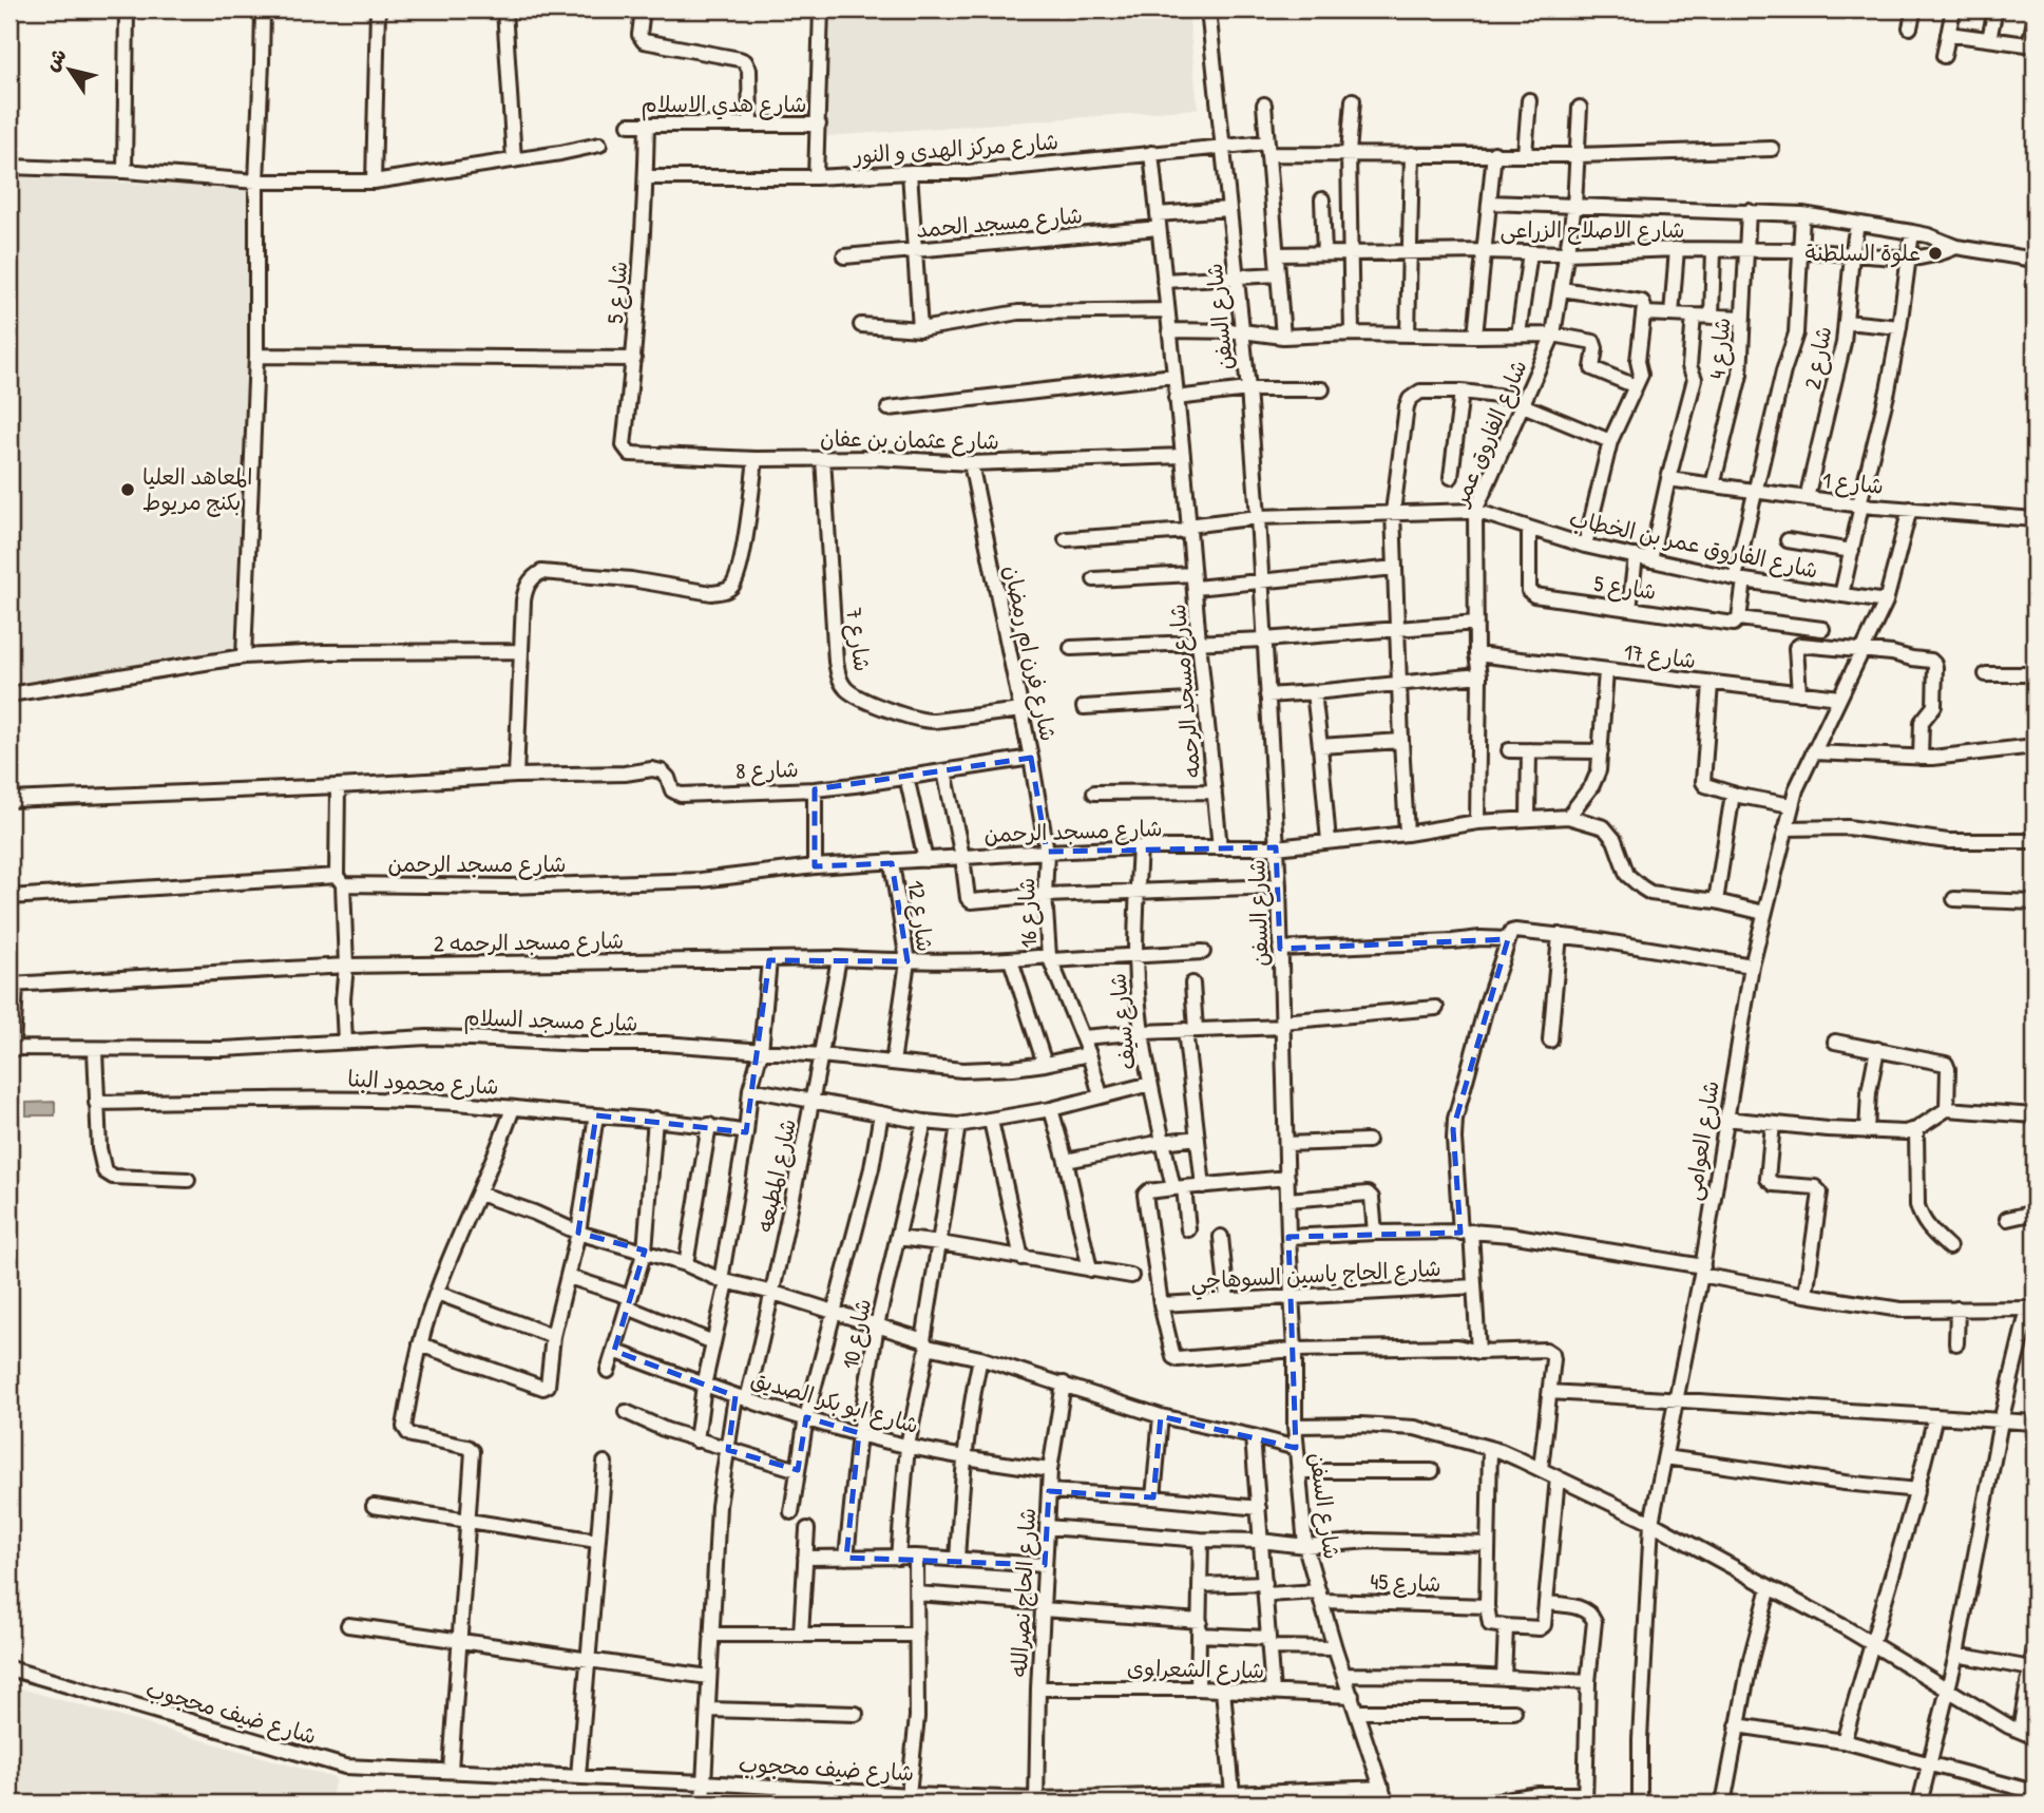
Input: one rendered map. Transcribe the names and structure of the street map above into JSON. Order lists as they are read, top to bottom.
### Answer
{
  "streets": {
    "street": [
      "شارع هدي الاسلام",
      "شارع مركز الهدى و النور",
      "شارع مسجد الحمد",
      "شارع الاصلاح الزراعى",
      "شارع 5",
      "شارع السفن",
      "شارع 4",
      "شارع 2",
      "شارع الفاروق عمر",
      "شارع عثمان بن عفان",
      "شارع 1",
      "شارع الفاروق عمر بن الخطاب",
      "شارع 7",
      "شارع فرن ام رمضان",
      "شارع 17",
      "شارع مسجد الرحمه",
      "شارع 8",
      "شارع مسجد الرحمن",
      "شارع 16",
      "شارع 12",
      "شارع مسجد الرحمه 2",
      "شارع مسجد السلام",
      "شارع سيف",
      "شارع محمود البنا",
      "شارع العوامى",
      "شارع المطبعه",
      "شارع الحاج ياسين السوهاجي",
      "شارع 10",
      "شارع ابو بكر الصديق",
      "شارع 45",
      "شارع الحاج نصرالله",
      "شارع الشعراوى",
      "شارع ضيف محجوب"
    ]
  },
  "crossings": [
    ["شارع هدي الاسلام", "شارع 5"],
    ["شارع مركز الهدى و النور", "شارع 5"],
    ["شارع مركز الهدى و النور", "شارع السفن"],
    ["شارع مركز الهدى و النور", "شارع الفاروق عمر"],
    ["شارع مركز الهدى و النور", "شارع مسجد الرحمه"],
    ["شارع مسجد الحمد", "شارع السفن"],
    ["شارع مسجد الحمد", "شارع مسجد الرحمه"],
    ["شارع الاصلاح الزراعى", "شارع 4"],
    ["شارع الاصلاح الزراعى", "شارع 2"],
    ["شارع الاصلاح الزراعى", "شارع الفاروق عمر"],
    ["شارع 5", "شارع عثمان بن عفان"],
    ["شارع 5", "شارع الفاروق عمر بن الخطاب"],
    ["شارع السفن", "شارع الفاروق عمر بن الخطاب"],
    ["شارع السفن", "شارع مسجد الرحمن"],
    ["شارع السفن", "شارع الحاج ياسين السوهاجي"],
    ["شارع السفن", "شارع 45"],
    ["شارع السفن", "شارع الشعراوى"],
    ["شارع السفن", "شارع ضيف محجوب"],
    ["شارع 4", "شارع 1"],
    ["شارع 2", "شارع 1"],
    ["شارع الفاروق عمر", "شارع الفاروق عمر بن الخطاب"],
    ["شارع الفاروق عمر", "شارع 17"],
    ["شارع الفاروق عمر", "شارع مسجد الرحمن"],
    ["شارع عثمان بن عفان", "شارع 7"],
    ["شارع عثمان بن عفان", "شارع فرن ام رمضان"],
    ["شارع عثمان بن عفان", "شارع مسجد الرحمه"],
    ["شارع 1", "شارع العوامى"],
    ["شارع الفاروق عمر بن الخطاب", "شارع مسجد الرحمه"],
    ["شارع الفاروق عمر بن الخطاب", "شارع العوامى"],
    ["شارع 7", "شارع فرن ام رمضان"],
    ["شارع فرن ام رمضان", "شارع 8"],
    ["شارع فرن ام رمضان", "شارع مسجد الرحمن"],
    ["شارع فرن ام رمضان", "شارع 16"],
    ["شارع 17", "شارع العوامى"],
    ["شارع مسجد الرحمه", "شارع مسجد الرحمن"],
    ["شارع مسجد الرحمن", "شارع 16"],
    ["شارع مسجد الرحمن", "شارع 12"],
    ["شارع مسجد الرحمن", "شارع سيف"],
    ["شارع مسجد الرحمن", "شارع العوامى"],
    ["شارع 16", "شارع مسجد الرحمه 2"],
    ["شارع 16", "شارع مسجد السلام"],
    ["شارع 12", "شارع مسجد الرحمه 2"],
    ["شارع 12", "شارع مسجد السلام"],
    ["شارع مسجد الرحمه 2", "شارع المطبعه"],
    ["شارع مسجد السلام", "شارع المطبعه"],
    ["شارع المطبعه", "شارع ابو بكر الصديق"],
    ["شارع المطبعه", "شارع ضيف محجوب"],
    ["شارع 10", "شارع ابو بكر الصديق"],
    ["شارع ابو بكر الصديق", "شارع الحاج نصرالله"],
    ["شارع الحاج نصرالله", "شارع الشعراوى"],
    ["شارع الحاج نصرالله", "شارع ضيف محجوب"]
  ],
  "places": ["علوة السلطنة", "المعاهد العليا بكنج مريوط"],
  "north": "top left"
}
